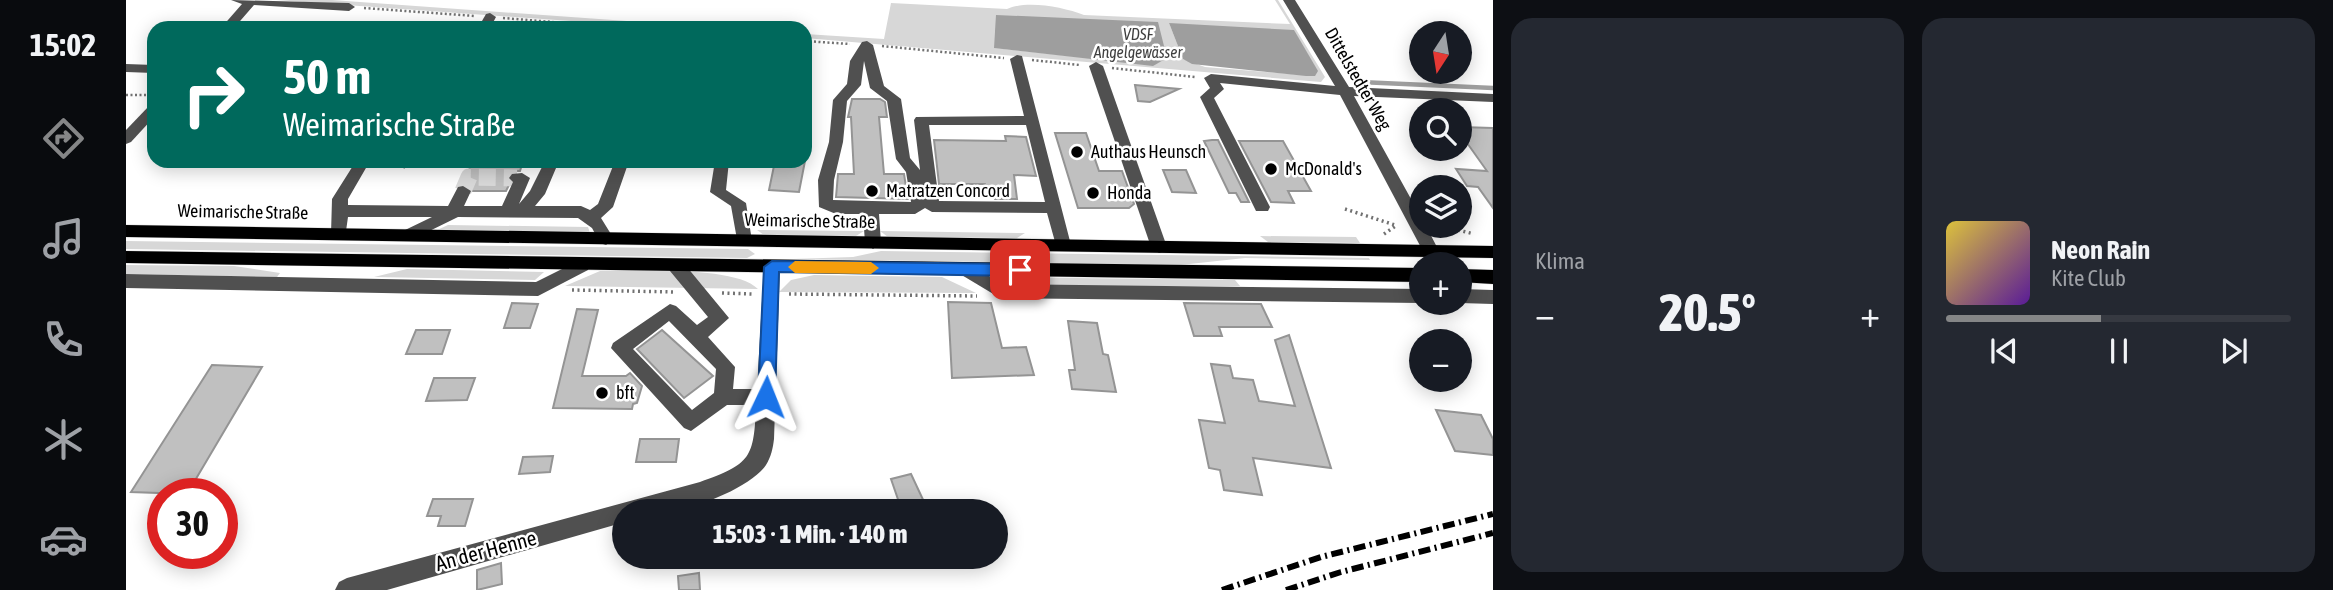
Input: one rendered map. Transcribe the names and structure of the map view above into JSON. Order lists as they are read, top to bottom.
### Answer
{
  "streets": {
    "main road": ["Weimarische Straße"],
    "street": ["Dittelstedter Weg", "An der Henne"]
  },
  "water": ["VDSF Angelgewässer"],
  "places": [
    "Authaus Heunsch",
    "McDonald's",
    "Matratzen Concord",
    "Honda",
    "bft"
  ],
  "north": "bottom",
  "page": {
    "tabs": "15:02",
    "tile": "Klima",
    "map_buttons": ["+", "−"],
    "turn": ["50 m", "Weimarische Straße"],
    "song": ["Neon Rain", "Kite Club"],
    "heat": ["−", "20.5°", "+"],
    "limit": "30",
    "trip": "15:03 · 1 Min. · 140 m"
  }
}
